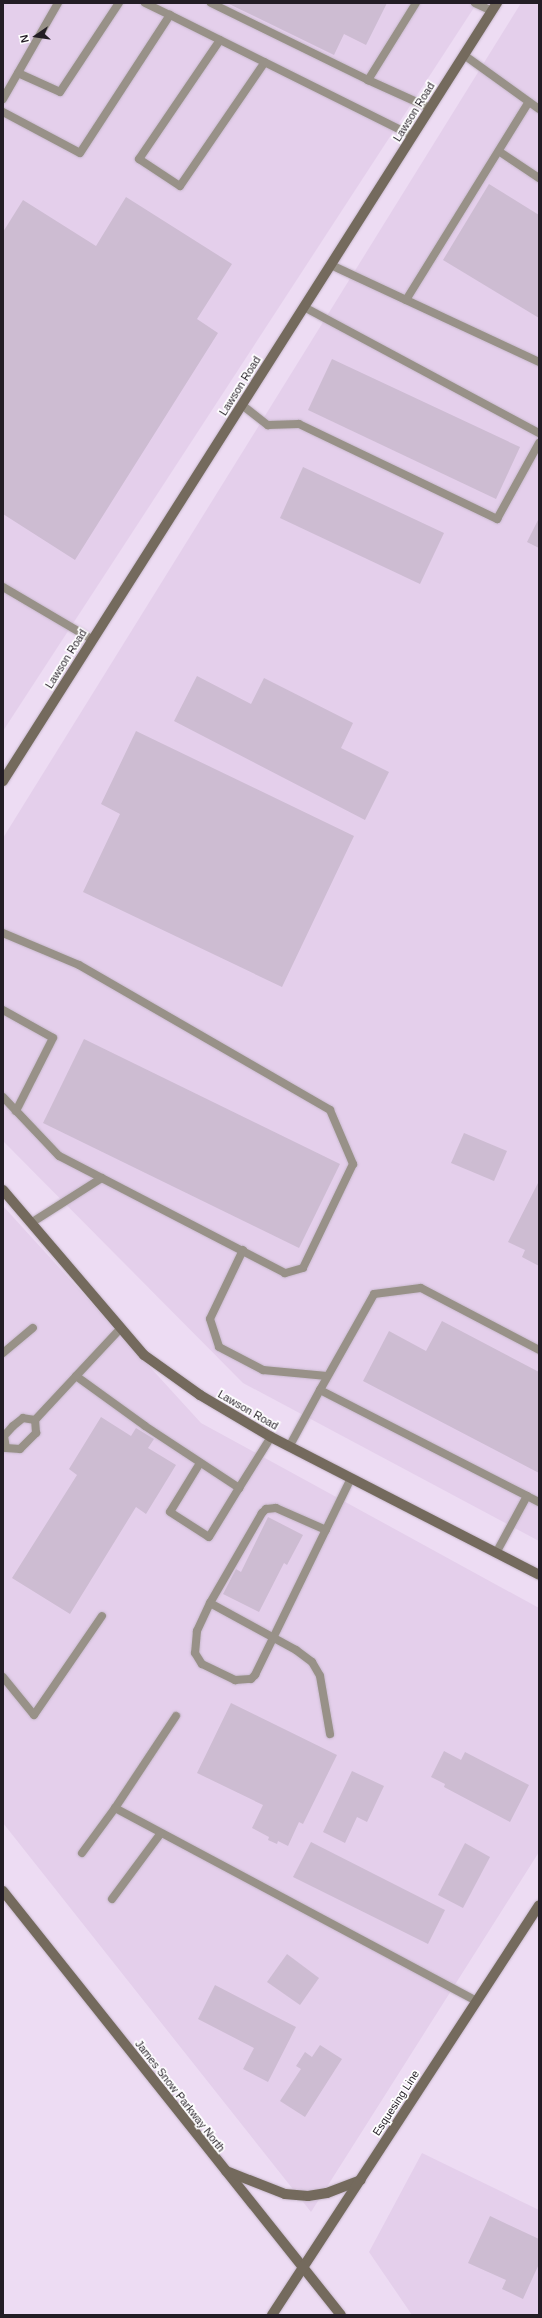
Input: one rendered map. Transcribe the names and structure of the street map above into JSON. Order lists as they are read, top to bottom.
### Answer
{
  "streets": {
    "street": ["Lawson Road", "James Snow Parkway North", "Esquesing Line"]
  },
  "crossings": [
    ["James Snow Parkway North", "Esquesing Line"]
  ],
  "north": "left"
}
